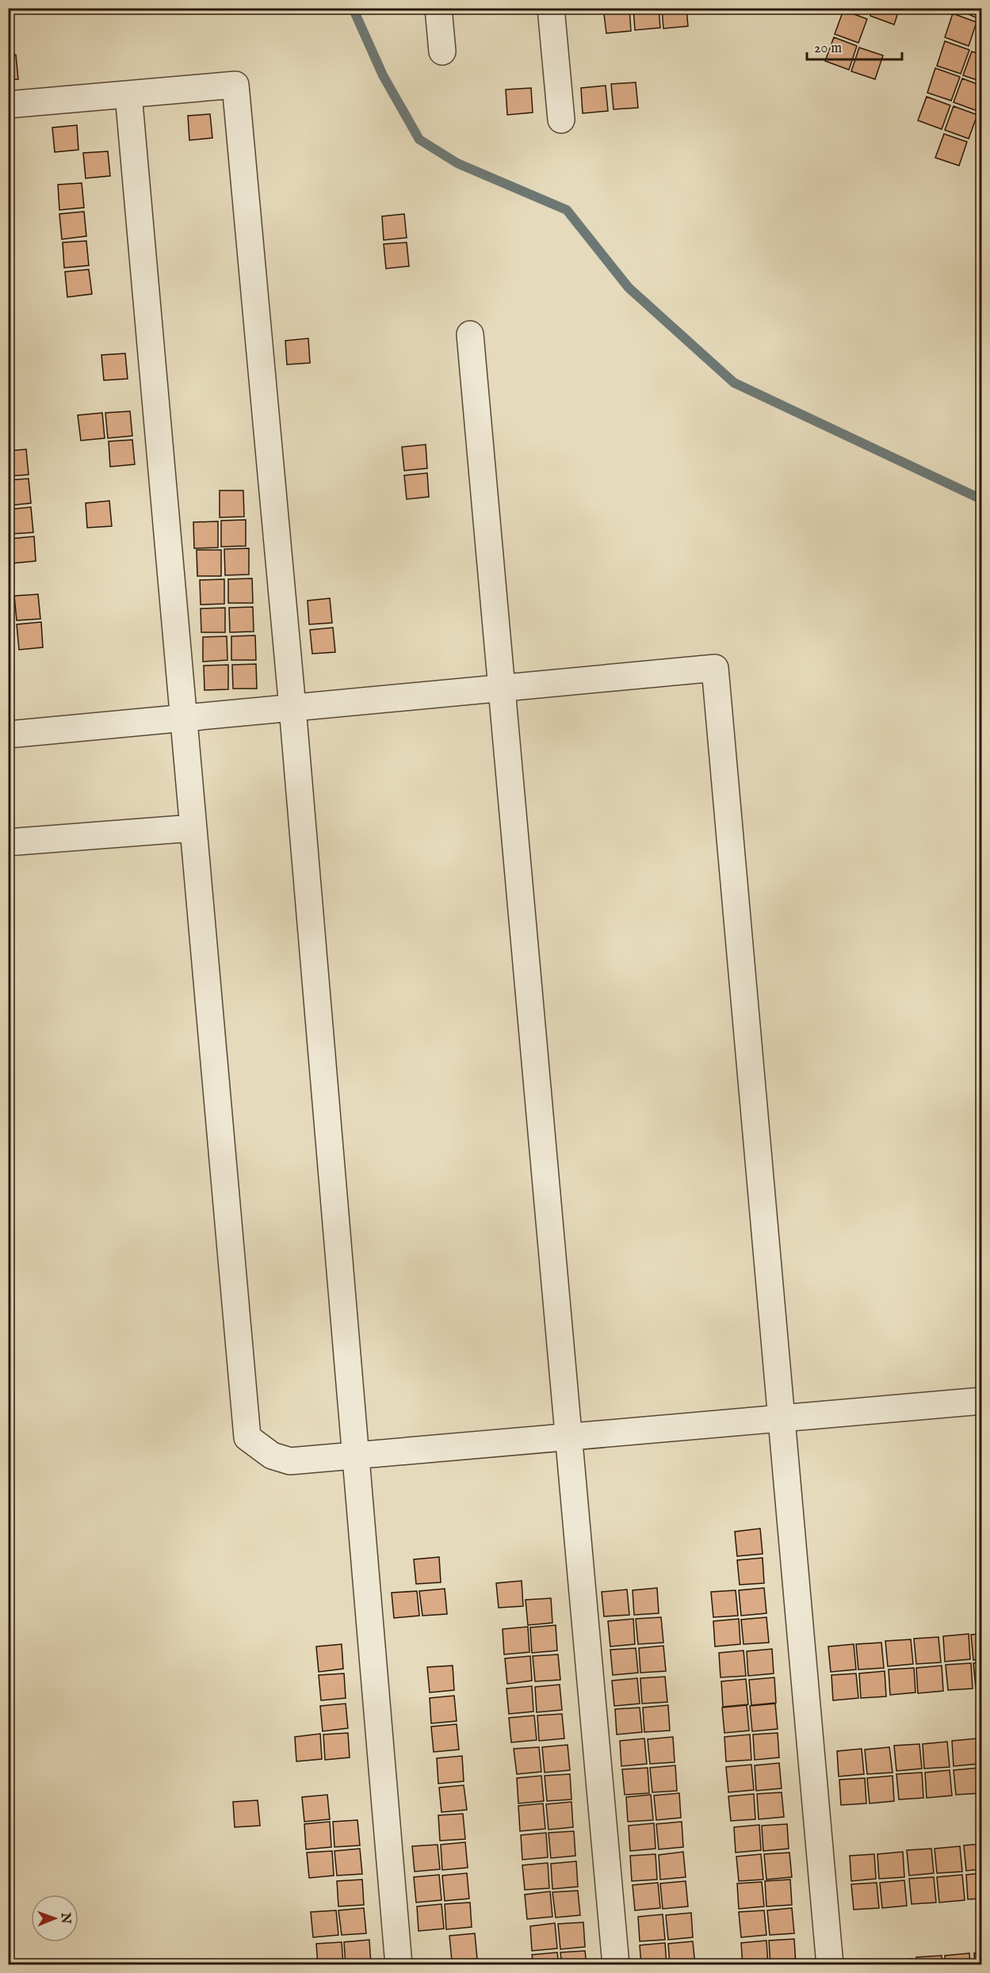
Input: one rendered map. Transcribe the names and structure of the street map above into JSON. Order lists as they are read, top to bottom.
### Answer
{
  "scale_bar": "20 m",
  "north": "right"
}
